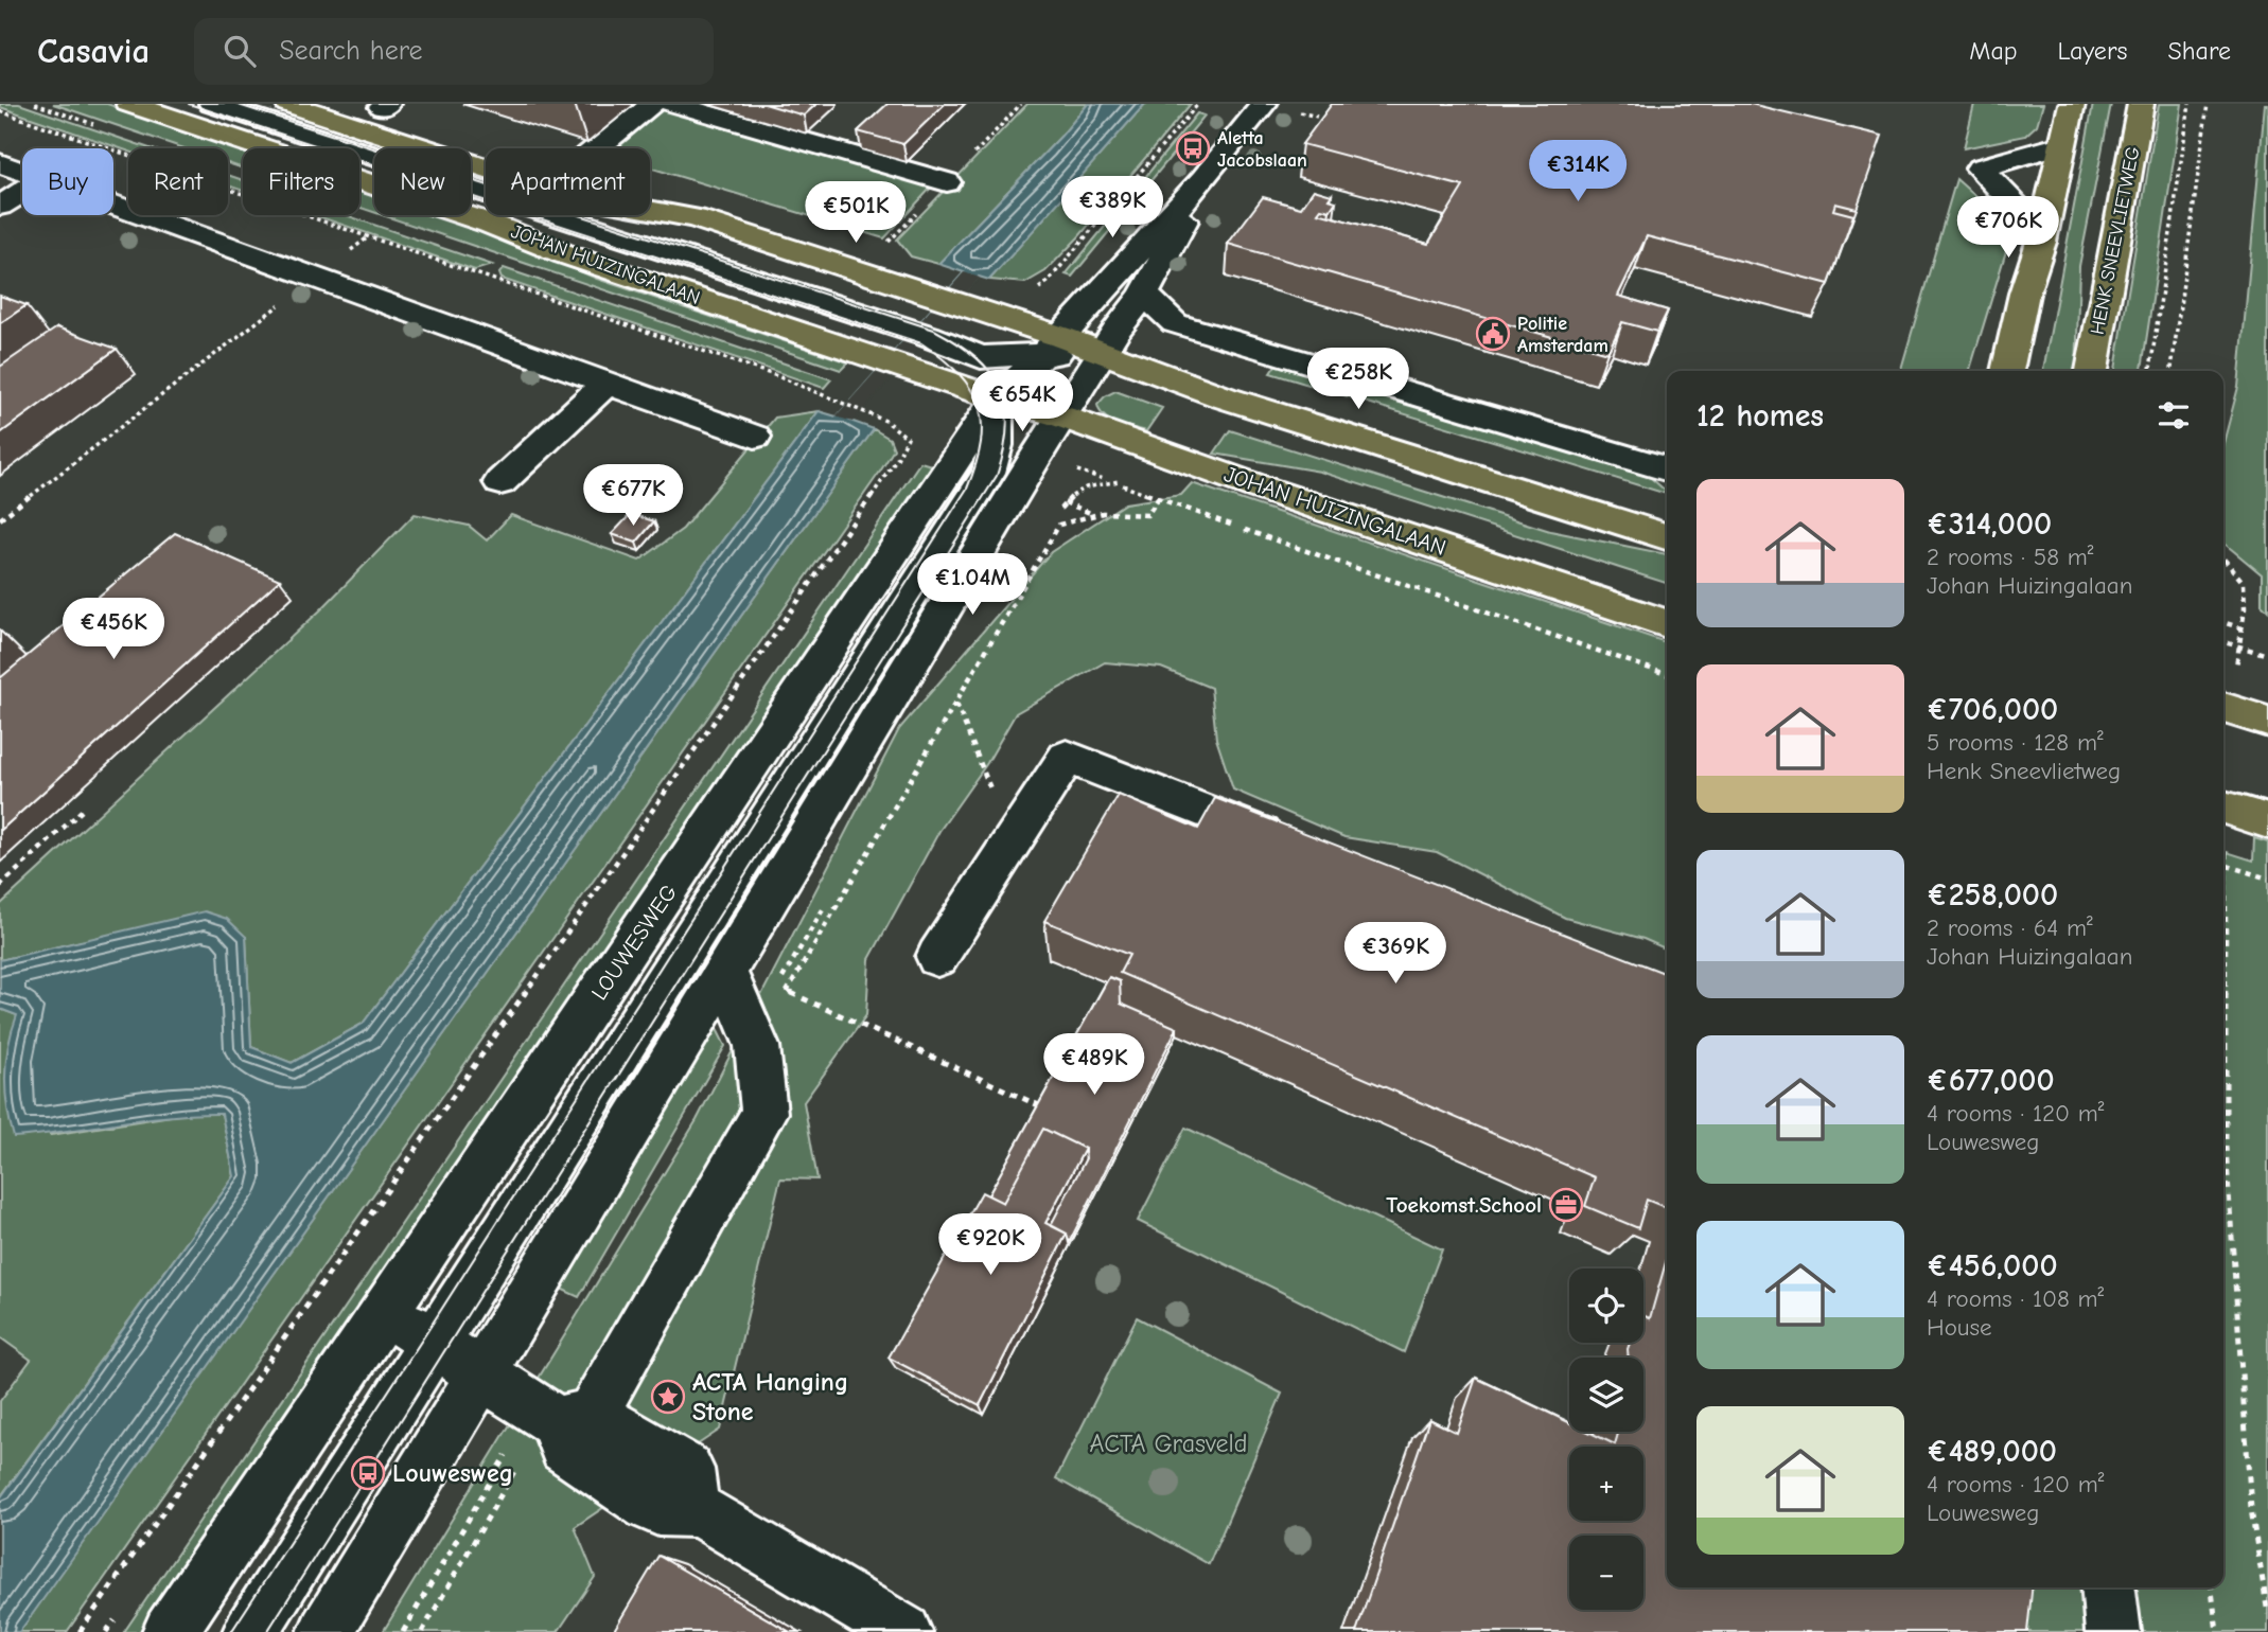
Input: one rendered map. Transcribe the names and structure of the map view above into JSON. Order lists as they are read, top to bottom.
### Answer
{
  "streets": {
    "main road": ["HENK SNEEVLIETWEG", "JOHAN HUIZINGALAAN"],
    "street": ["LOUWESWEG"]
  },
  "crossings": [
    ["JOHAN HUIZINGALAAN", "LOUWESWEG"]
  ],
  "parks": ["ACTA Grasveld"],
  "places": {
    "bus stop": ["Aletta Jacobslaan", "Louwesweg"],
    "public building": ["Politie Amsterdam"],
    "office": ["Toekomst.School"],
    "place": ["ACTA Hanging Stone"]
  },
  "page": {
    "header": "Casavia",
    "search": "Search here",
    "nav": ["Map", "Layers", "Share"],
    "price": [
      "€314K",
      "€389K",
      "€501K",
      "€706K",
      "€258K",
      "€654K",
      "€677K",
      "€1.04M",
      "€456K",
      "€369K",
      "€489K",
      "€920K"
    ],
    "chip": [
      "Buy",
      "Rent",
      "Filters",
      "New",
      "Apartment"
    ],
    "heading": "12 homes",
    "list": [
      {
        "name": "€314,000",
        "note": "2 rooms · 58 m² · Johan Huizingalaan"
      },
      {
        "name": "€706,000",
        "note": "5 rooms · 128 m² · Henk Sneevlietweg"
      },
      {
        "name": "€258,000",
        "note": "2 rooms · 64 m² · Johan Huizingalaan"
      },
      {
        "name": "€677,000",
        "note": "4 rooms · 120 m² · Louwesweg"
      },
      {
        "name": "€456,000",
        "note": "4 rooms · 108 m² · House"
      },
      {
        "name": "€489,000",
        "note": "4 rooms · 120 m² · Louwesweg"
      }
    ],
    "map_buttons": ["+", "−"]
  }
}
